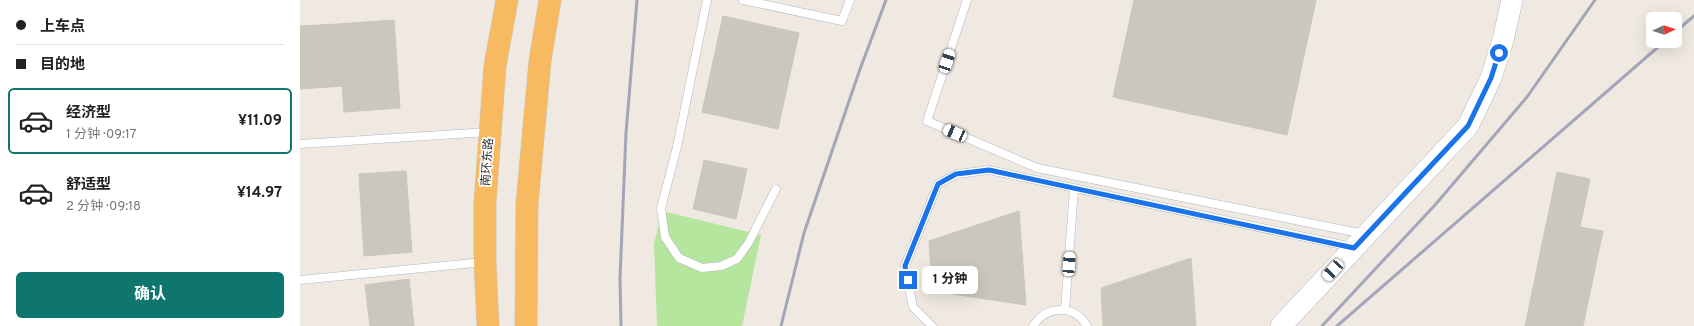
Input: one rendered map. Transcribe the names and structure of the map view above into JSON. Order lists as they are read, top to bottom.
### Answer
{
  "streets": {
    "highway": ["南环东路"]
  },
  "north": "right",
  "page": {
    "banner": ["上车点", "目的地"],
    "list": [
      {
        "name": "经济型",
        "note": "1 分钟 · 09:17",
        "value": "¥11.09"
      },
      {
        "name": "舒适型",
        "note": "2 分钟 · 09:18",
        "value": "¥14.97"
      }
    ],
    "buttons": "确认",
    "bubble": "1 分钟"
  }
}
